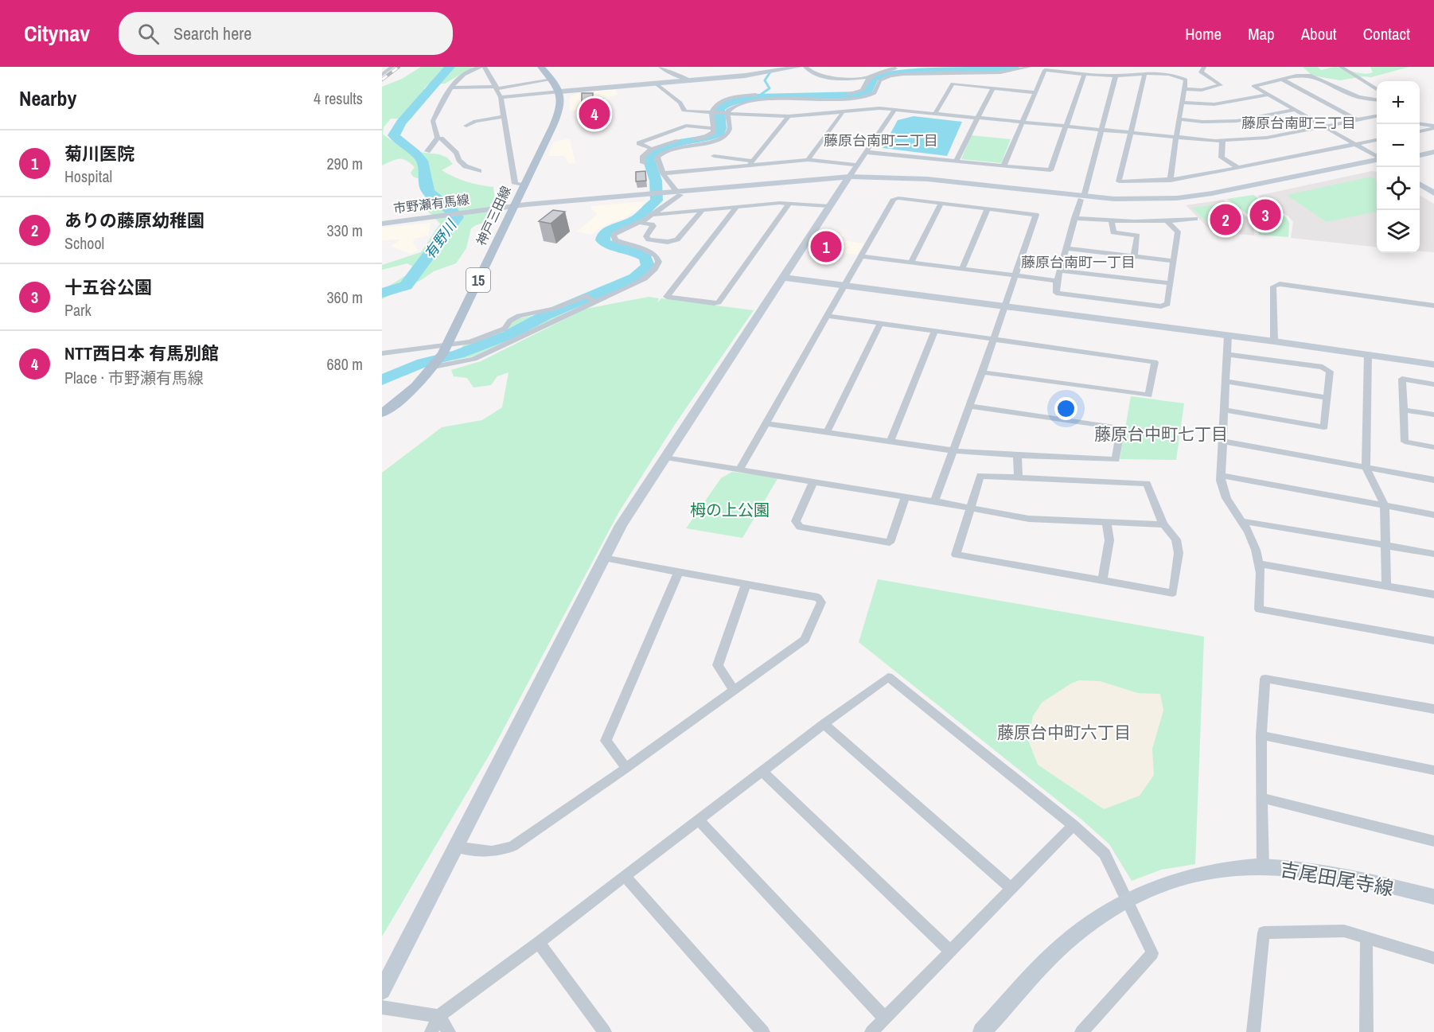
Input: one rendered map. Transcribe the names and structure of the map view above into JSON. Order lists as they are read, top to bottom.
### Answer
{
  "streets": {
    "main road": ["神戸三田線", "15"],
    "street": ["市野瀬有馬線", "吉尾田尾寺線"]
  },
  "crossings": [
    ["市野瀬有馬線", "神戸三田線"]
  ],
  "districts": [
    "藤原台南町三丁目",
    "藤原台南町二丁目",
    "藤原台南町一丁目",
    "藤原台中町七丁目",
    "藤原台中町六丁目"
  ],
  "water": ["有野川"],
  "parks": ["栂の上公園"],
  "page": {
    "header": "Citynav",
    "search": "Search here",
    "nav": [
      "Home",
      "Map",
      "About",
      "Contact"
    ],
    "heading": ["Nearby", "4 results"],
    "map_buttons": ["+", "−"],
    "pins": [
      "4",
      "3",
      "2",
      "1"
    ],
    "list": [
      {
        "mark": "1",
        "name": "菊川医院",
        "note": "Hospital",
        "value": "290 m"
      },
      {
        "mark": "2",
        "name": "ありの藤原幼稚園",
        "note": "School",
        "value": "330 m"
      },
      {
        "mark": "3",
        "name": "十五谷公園",
        "note": "Park",
        "value": "360 m"
      },
      {
        "mark": "4",
        "name": "NTT西日本 有馬別館",
        "note": "Place · 市野瀬有馬線",
        "value": "680 m"
      }
    ]
  }
}
